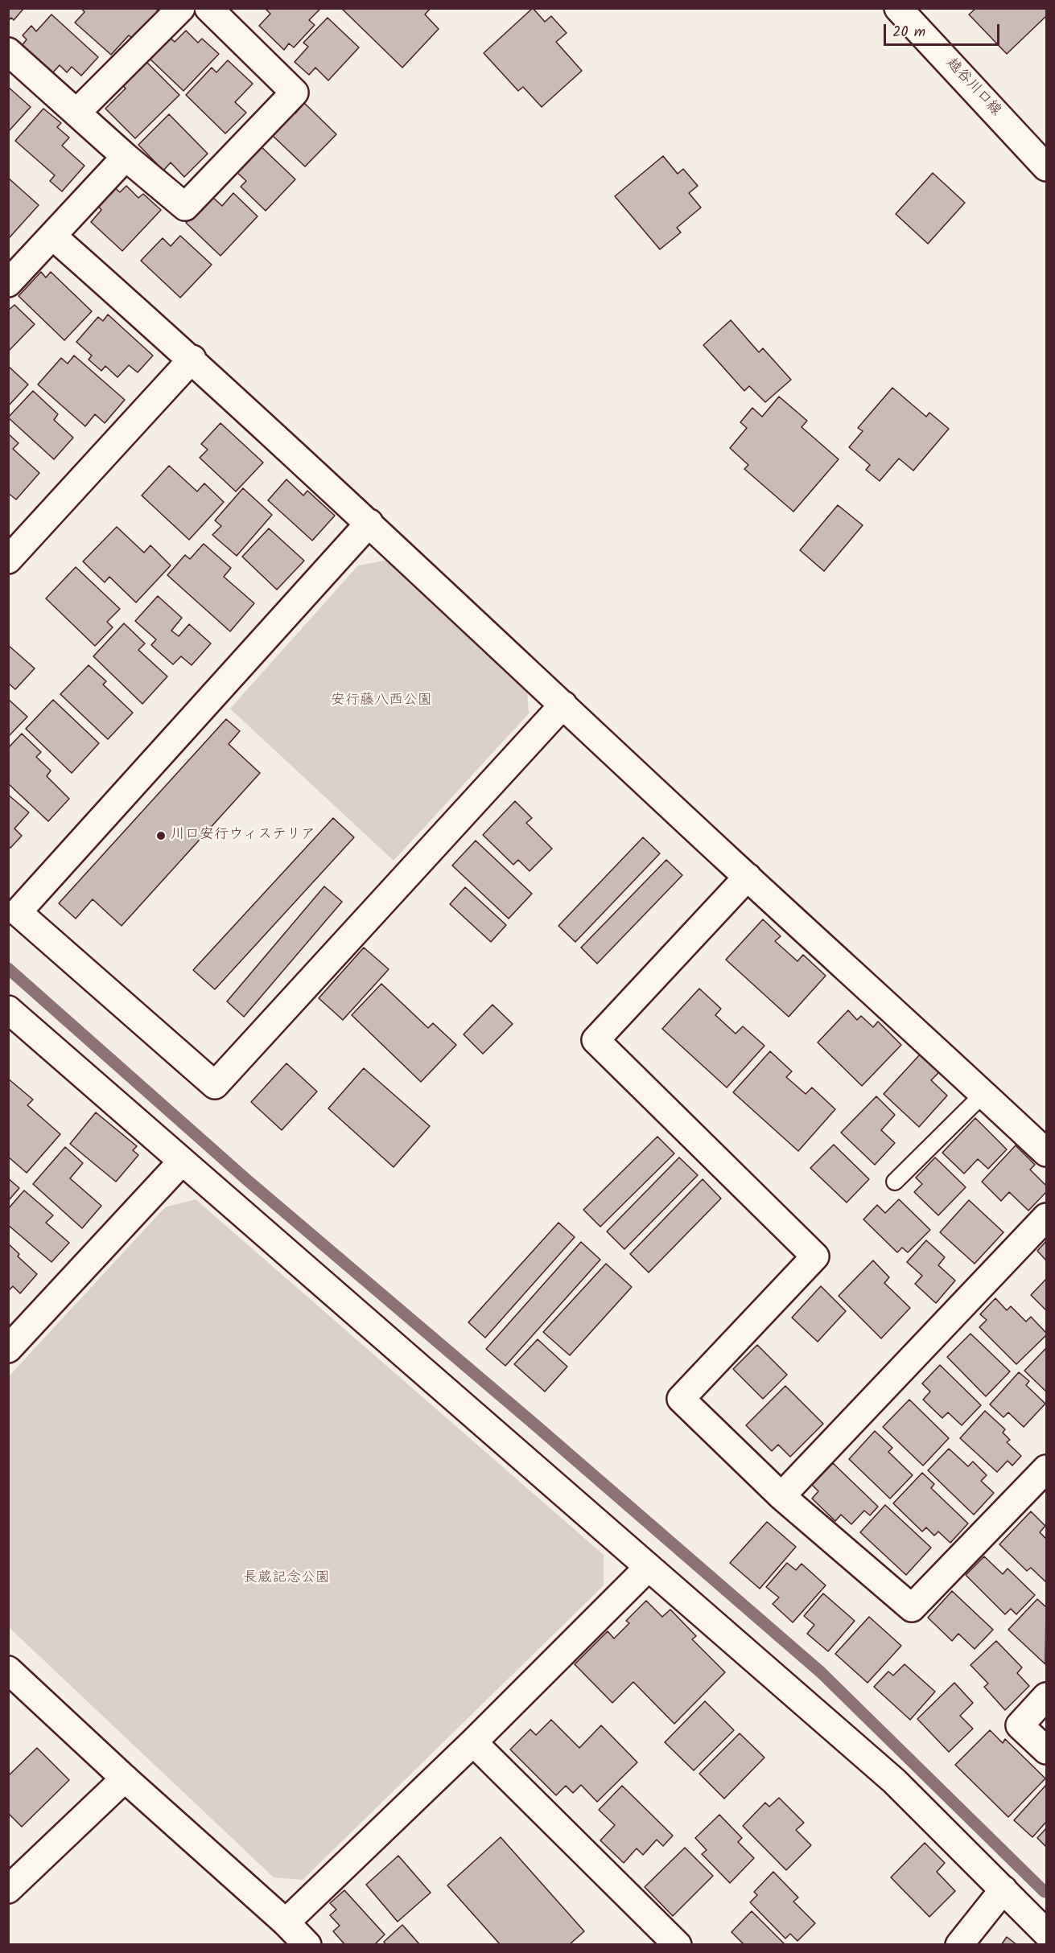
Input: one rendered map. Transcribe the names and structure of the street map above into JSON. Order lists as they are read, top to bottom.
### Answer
{
  "streets": {
    "street": ["越谷川口線"]
  },
  "parks": ["安行藤八西公園", "長蔵記念公園"],
  "places": ["川口安行ウィステリア"],
  "scale_bar": "20 m"
}
